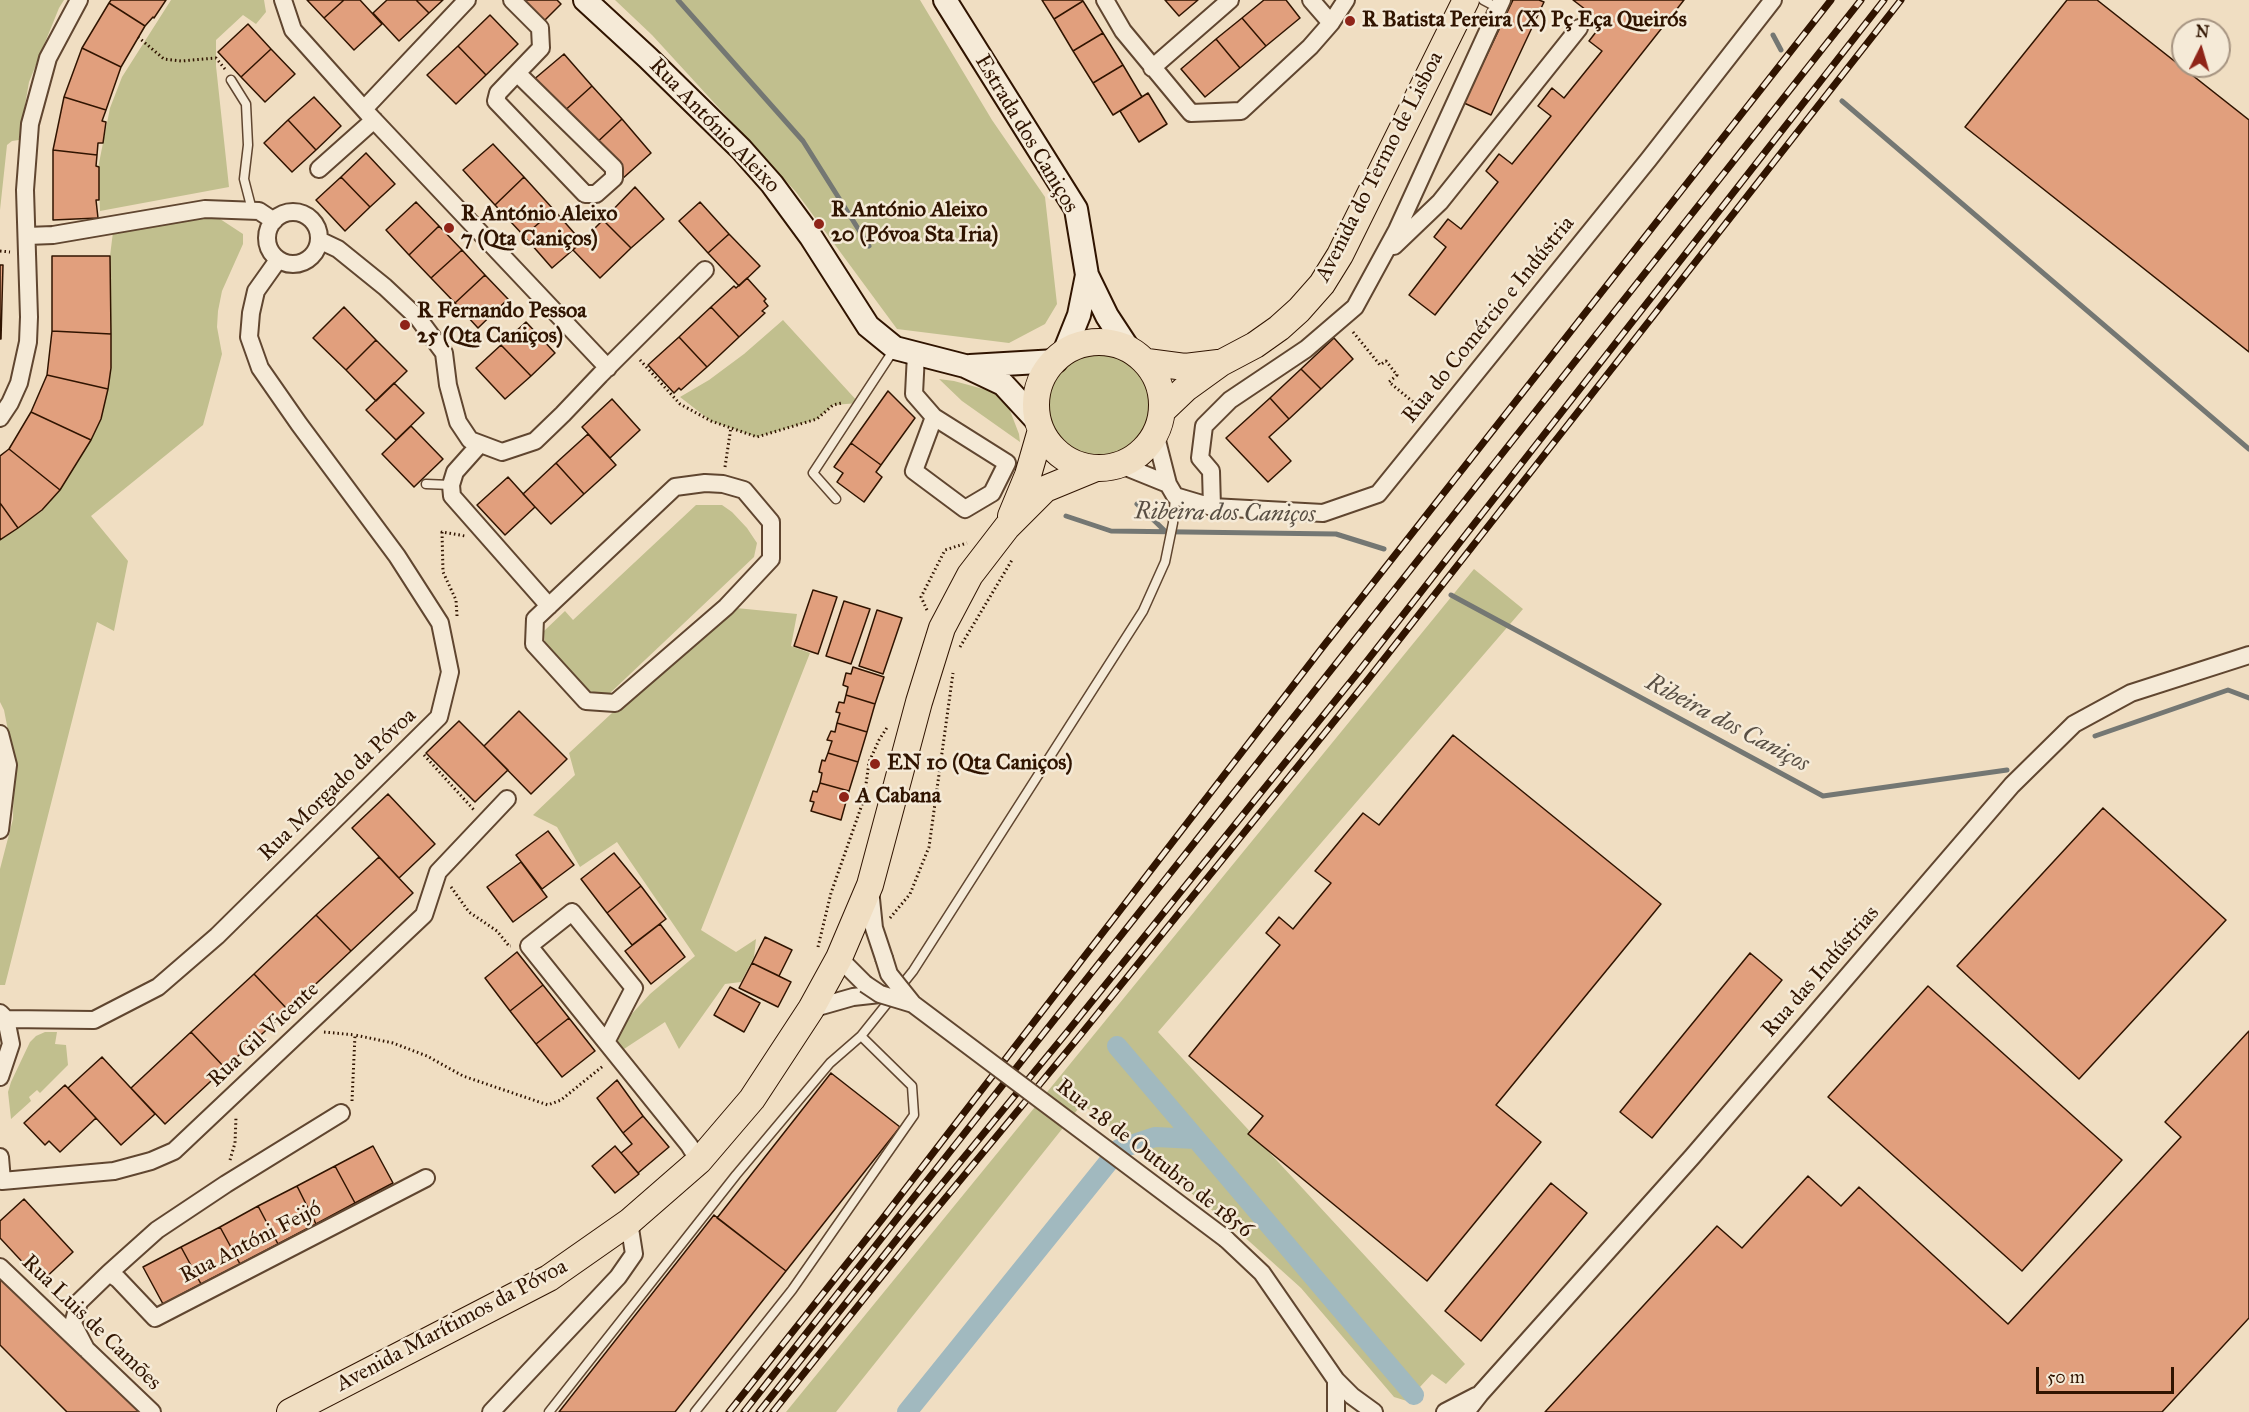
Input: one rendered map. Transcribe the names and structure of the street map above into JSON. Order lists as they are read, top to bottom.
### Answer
{
  "streets": {
    "main road": ["Avenida do Termo de Lisboa", "Avenida Marítimos da Póvoa"],
    "street": [
      "Rua António Aleixo",
      "Estrada dos Caniços",
      "Rua do Comércio e Indústria",
      "Rua Morgado da Póvoa",
      "Rua das Indústrias",
      "Rua Gil Vicente",
      "Rua 28 de Outubro de 1856",
      "Rua Antóni Feijó",
      "Rua Luis de Camões"
    ]
  },
  "crossings": [
    ["Rua António Aleixo", "Estrada dos Caniços"],
    ["Rua António Aleixo", "Avenida do Termo de Lisboa"],
    ["Rua António Aleixo", "Rua do Comércio e Indústria"],
    ["Rua António Aleixo", "Avenida Marítimos da Póvoa"],
    ["Estrada dos Caniços", "Avenida do Termo de Lisboa"],
    ["Estrada dos Caniços", "Rua do Comércio e Indústria"],
    ["Estrada dos Caniços", "Avenida Marítimos da Póvoa"],
    ["Avenida do Termo de Lisboa", "Rua do Comércio e Indústria"],
    ["Avenida do Termo de Lisboa", "Avenida Marítimos da Póvoa"],
    ["Rua do Comércio e Indústria", "Avenida Marítimos da Póvoa"],
    ["Rua 28 de Outubro de 1856", "Avenida Marítimos da Póvoa"]
  ],
  "water": ["Ribeira dos Caniços"],
  "places": [
    "R Batista Pereira (X) Pç Eça Queirós",
    "R António Aleixo 20 (Póvoa Sta Iria)",
    "R António Aleixo 7 (Qta Caniços)",
    "R Fernando Pessoa 25 (Qta Caniços)",
    "EN 10 (Qta Caniços)",
    "A Cabana"
  ],
  "scale_bar": "50 m",
  "north": "top"
}
